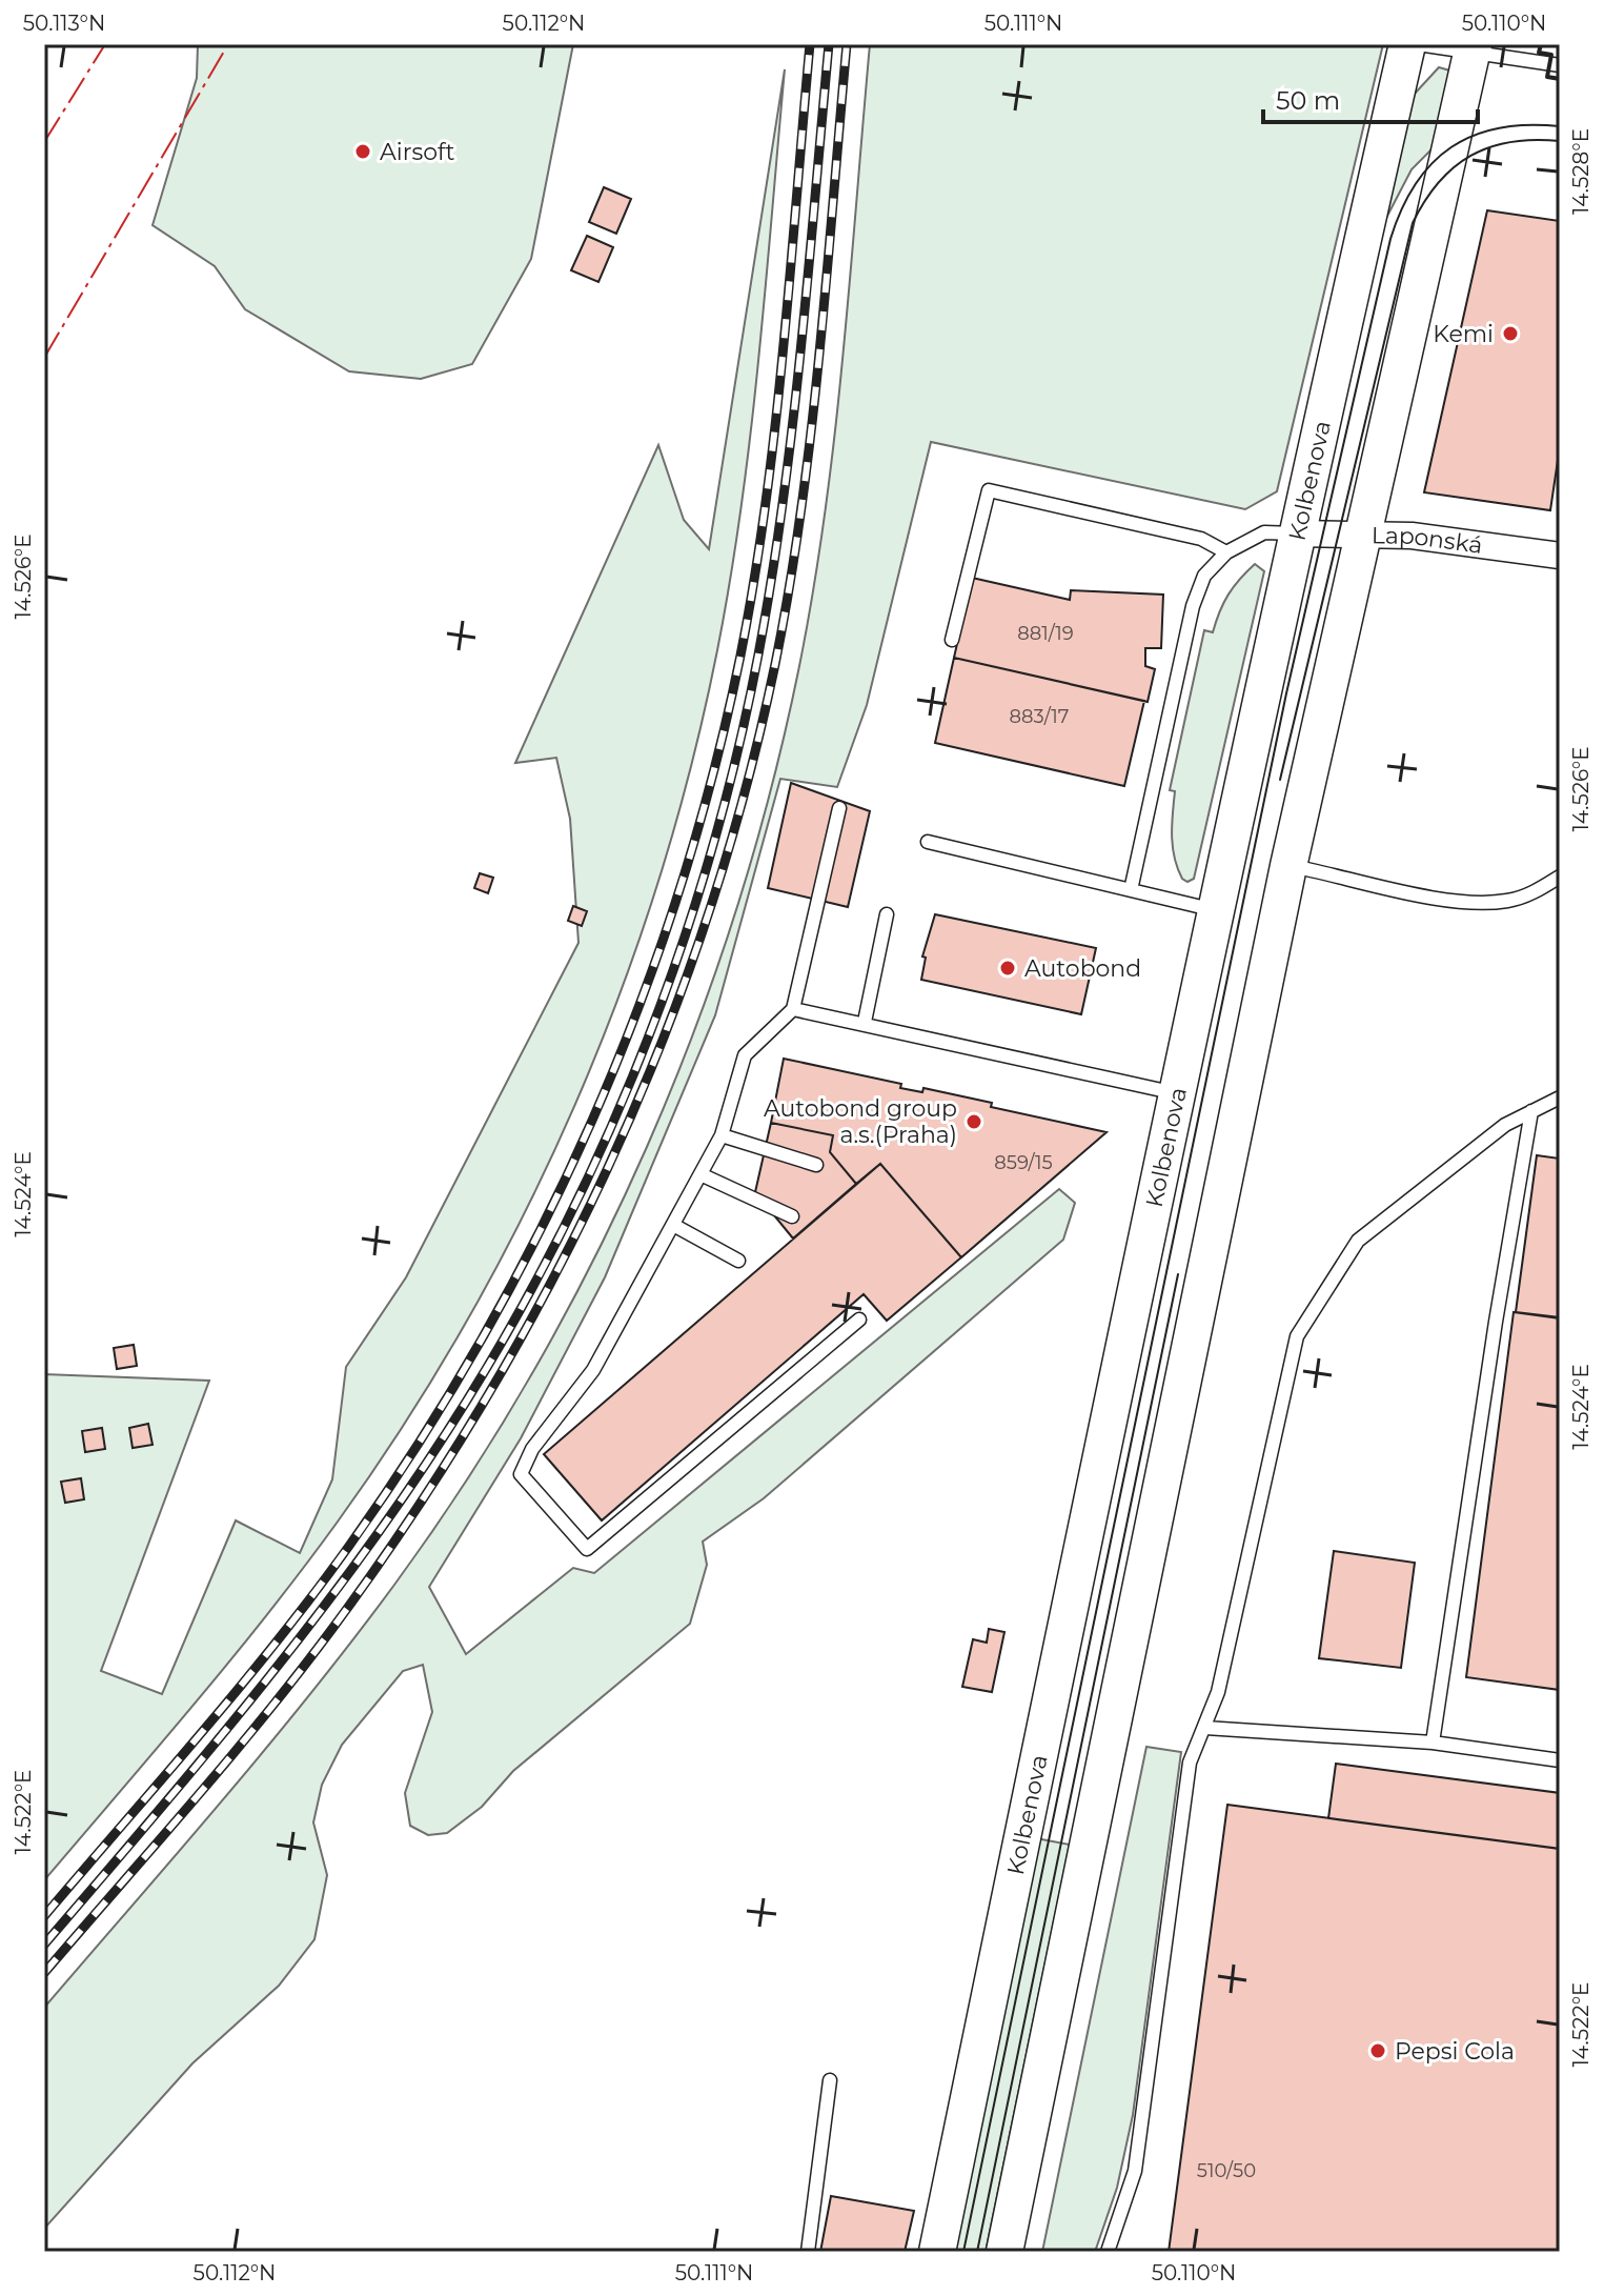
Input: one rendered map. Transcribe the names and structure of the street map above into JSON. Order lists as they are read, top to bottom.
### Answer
{
  "streets": {
    "main road": ["Kolbenova"],
    "street": ["Laponská"]
  },
  "crossings": [
    ["Kolbenova", "Laponská"]
  ],
  "places": [
    "Airsoft",
    "Kemi",
    "Autobond",
    "Autobond group a.s.(Praha)",
    "Pepsi Cola"
  ],
  "house_numbers": [
    "881/19",
    "883/17",
    "859/15",
    "510/50"
  ],
  "scale_bar": "50 m",
  "coordinates": [
    "50.113°N",
    "50.112°N",
    "50.111°N",
    "50.110°N",
    "14.528°E",
    "14.526°E",
    "14.524°E",
    "14.522°E"
  ]
}
